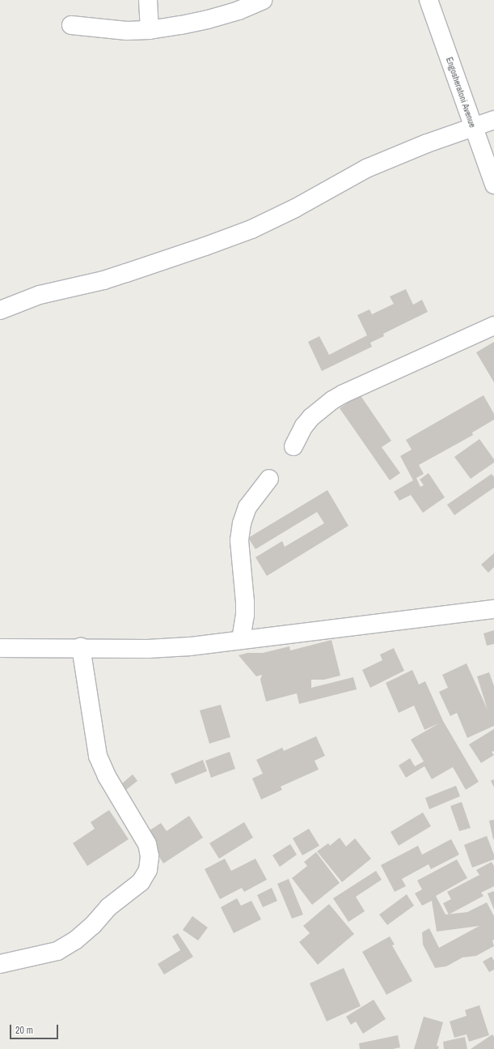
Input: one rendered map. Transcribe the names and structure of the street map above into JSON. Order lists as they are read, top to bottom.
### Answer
{
  "streets": {
    "street": ["Engosheratoni Avenue"]
  },
  "scale_bar": "20 m"
}
